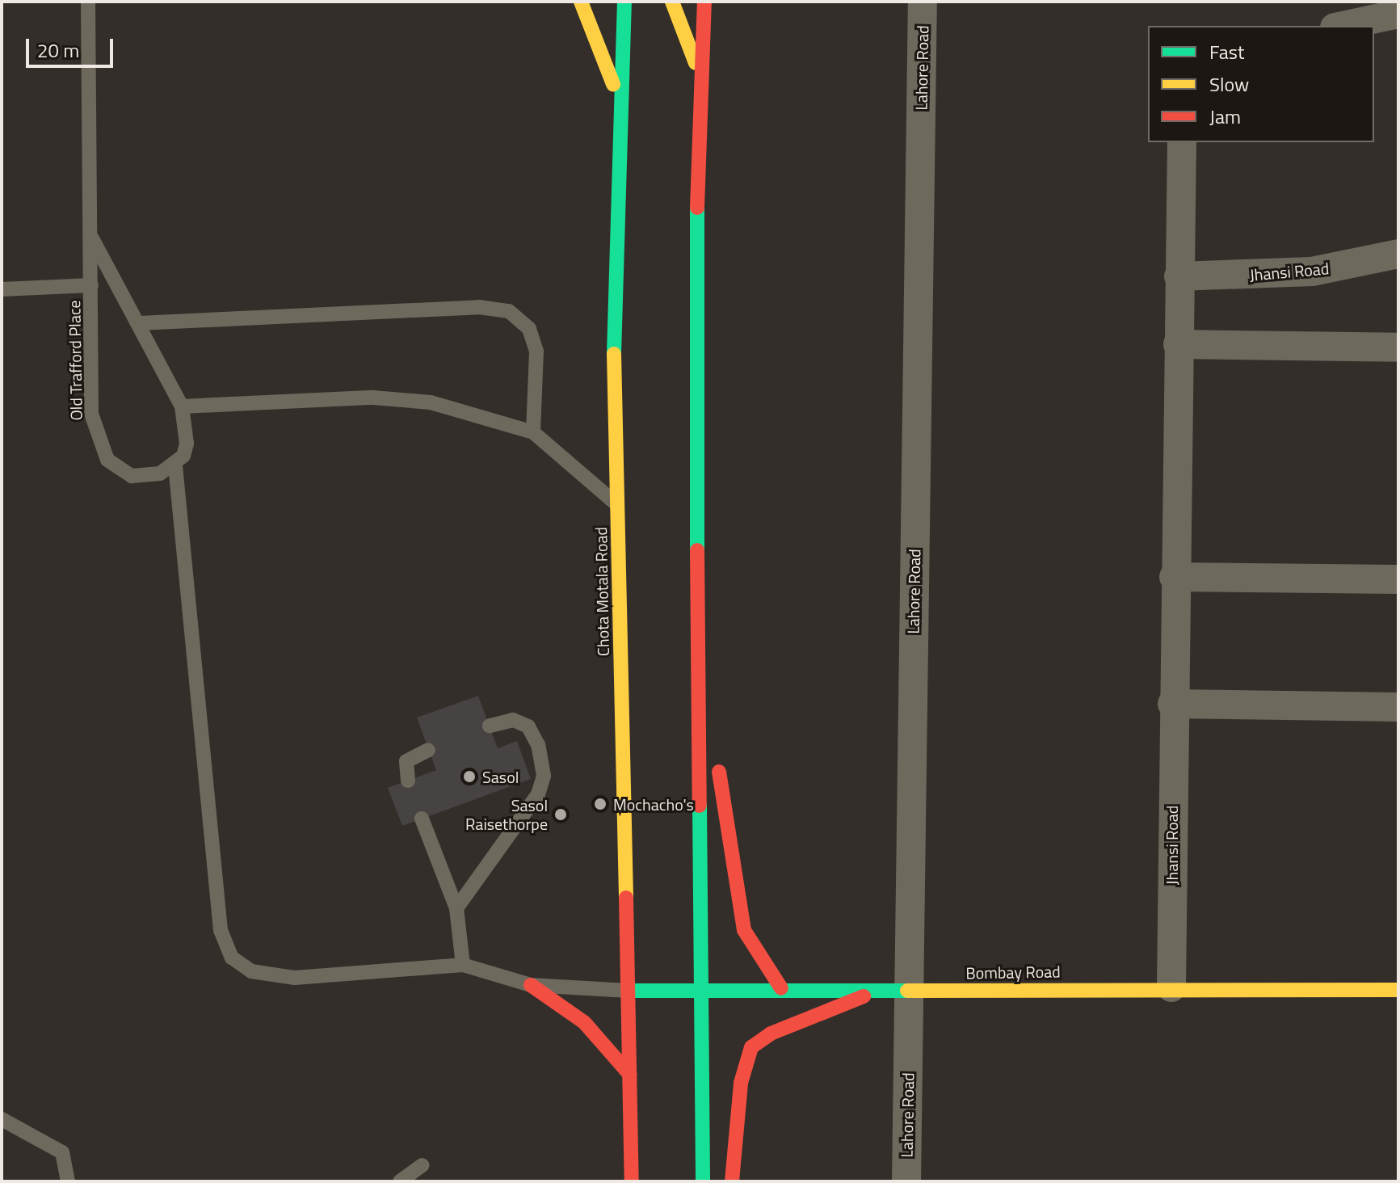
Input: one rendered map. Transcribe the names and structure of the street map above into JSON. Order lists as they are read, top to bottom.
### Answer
{
  "streets": {
    "street": [
      "Lahore Road",
      "Jhansi Road",
      "Chota Motala Road",
      "Bombay Road"
    ],
    "lane": ["Old Trafford Place"]
  },
  "crossings": [
    ["Lahore Road", "Bombay Road"],
    ["Jhansi Road", "Bombay Road"],
    ["Chota Motala Road", "Bombay Road"]
  ],
  "places": ["Sasol", "Mochacho's", "Sasol Raisethorpe"],
  "legend": ["Fast", "Slow", "Jam"],
  "scale_bar": "20 m"
}
